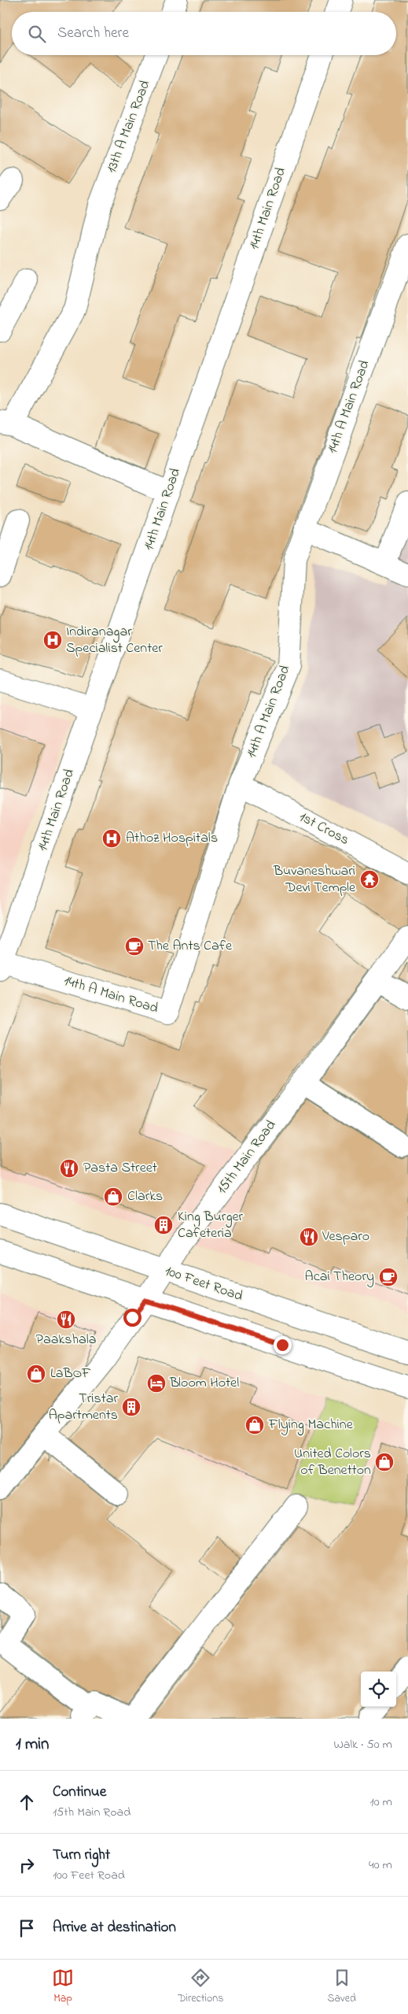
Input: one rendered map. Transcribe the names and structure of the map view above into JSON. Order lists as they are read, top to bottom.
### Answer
{
  "streets": {
    "street": [
      "13th A Main Road",
      "14th Main Road",
      "14th A Main Road",
      "1st Cross",
      "15th Main Road",
      "100 Feet Road"
    ]
  },
  "crossings": [
    ["14th Main Road", "14th A Main Road"],
    ["14th A Main Road", "1st Cross"],
    ["15th Main Road", "100 Feet Road"]
  ],
  "places": {
    "hospital": ["Indiranagar Specialist Center", "Athoz Hospitals"],
    "temple": ["Buvaneshwari Devi Temple"],
    "cafe": ["The Ants Cafe", "Acai Theory"],
    "restaurant": ["Pasta Street", "Vesparo", "Paakshala"],
    "shop": [
      "Clarks",
      "LaBOF",
      "Flying Machine",
      "United Colors of Benetton"
    ],
    "building": ["King Burger Cafeteria", "Tristar Apartments"],
    "hotel": ["Bloom Hotel"]
  },
  "page": {
    "search": "Search here",
    "heading": ["1 min", "Walk · 50 m"],
    "list": [
      ["Continue", "15th Main Road", "10 m"],
      ["Turn right", "100 Feet Road", "40 m"],
      "Arrive at destination"
    ],
    "nav": ["Map", "Directions", "Saved"]
  }
}
